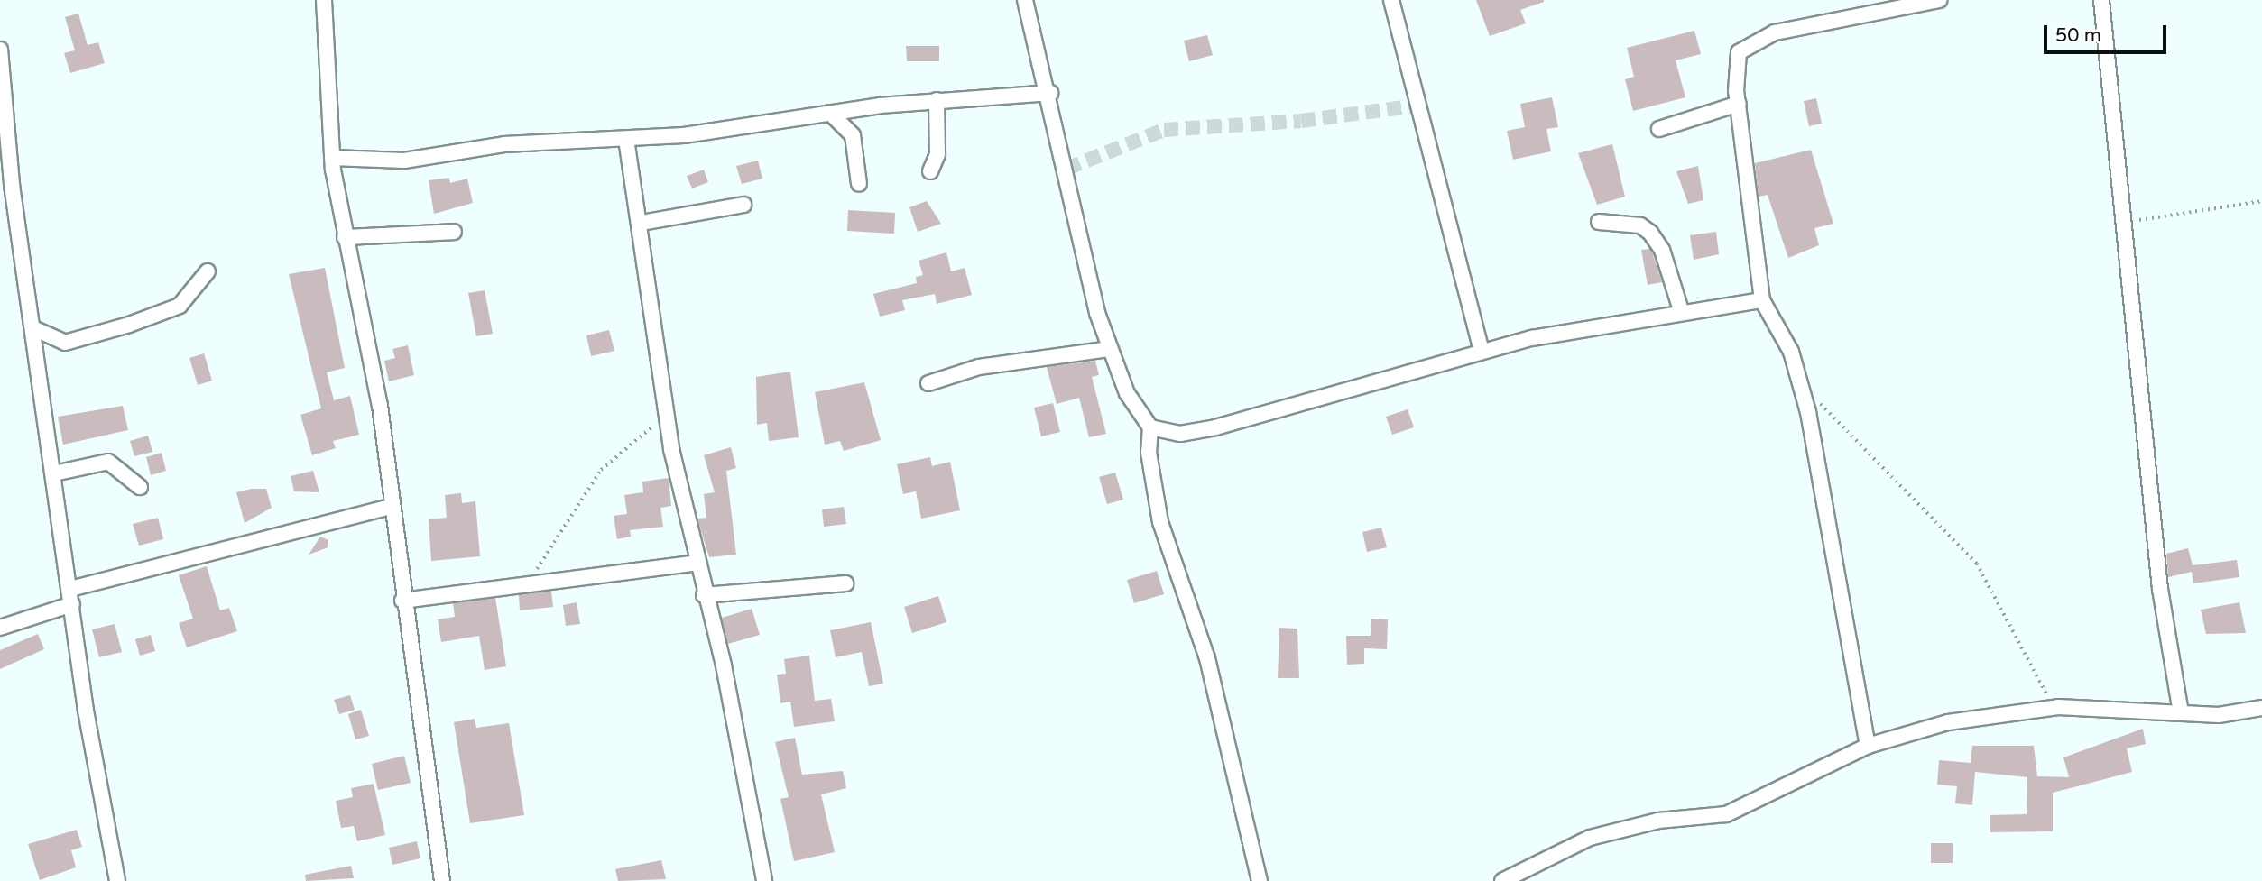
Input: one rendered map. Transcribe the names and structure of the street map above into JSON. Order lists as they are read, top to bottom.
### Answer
{
  "scale_bar": "50 m"
}
